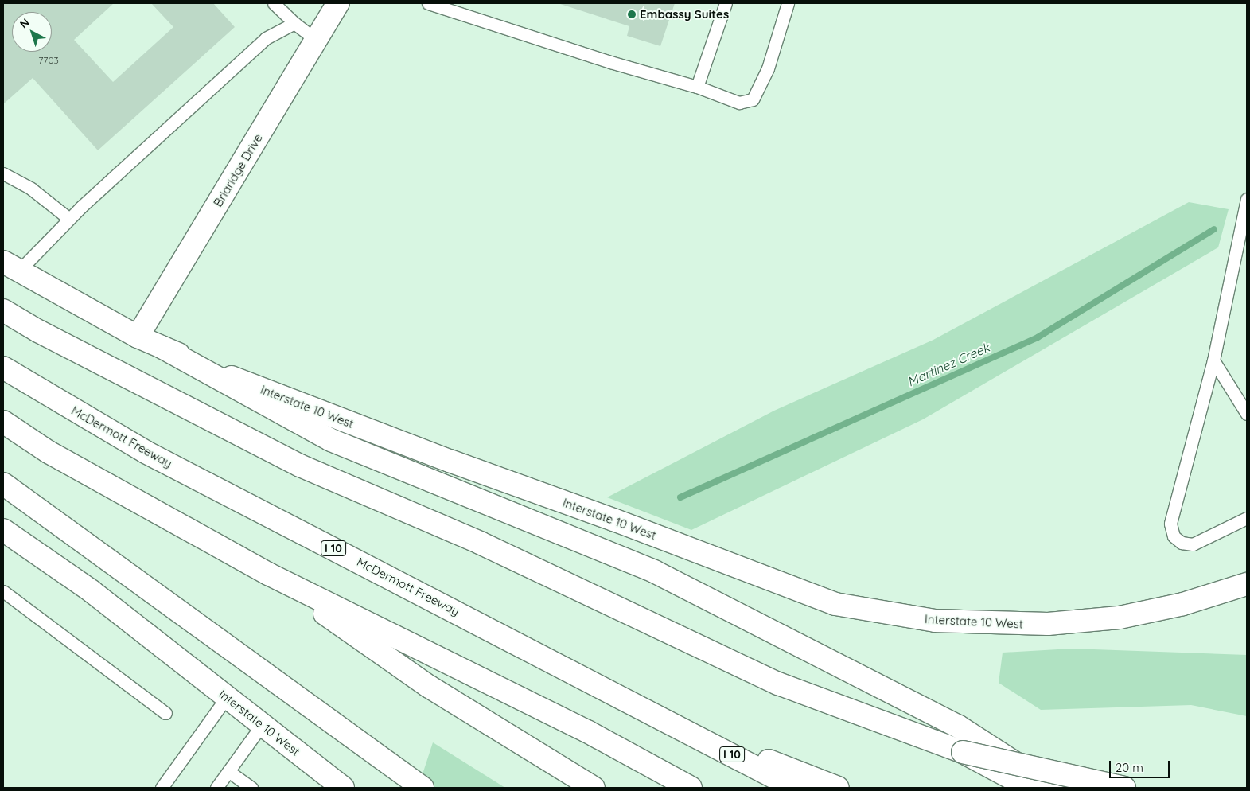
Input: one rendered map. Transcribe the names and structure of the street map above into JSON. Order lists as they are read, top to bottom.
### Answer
{
  "streets": {
    "main road": [
      "Briaridge Drive",
      "Interstate 10 West",
      "McDermott Freeway",
      "I 10"
    ]
  },
  "crossings": [
    ["Briaridge Drive", "Interstate 10 West"]
  ],
  "water": ["Martinez Creek"],
  "places": ["Embassy Suites"],
  "house_numbers": ["7703"],
  "scale_bar": "20 m",
  "north": "top left"
}
